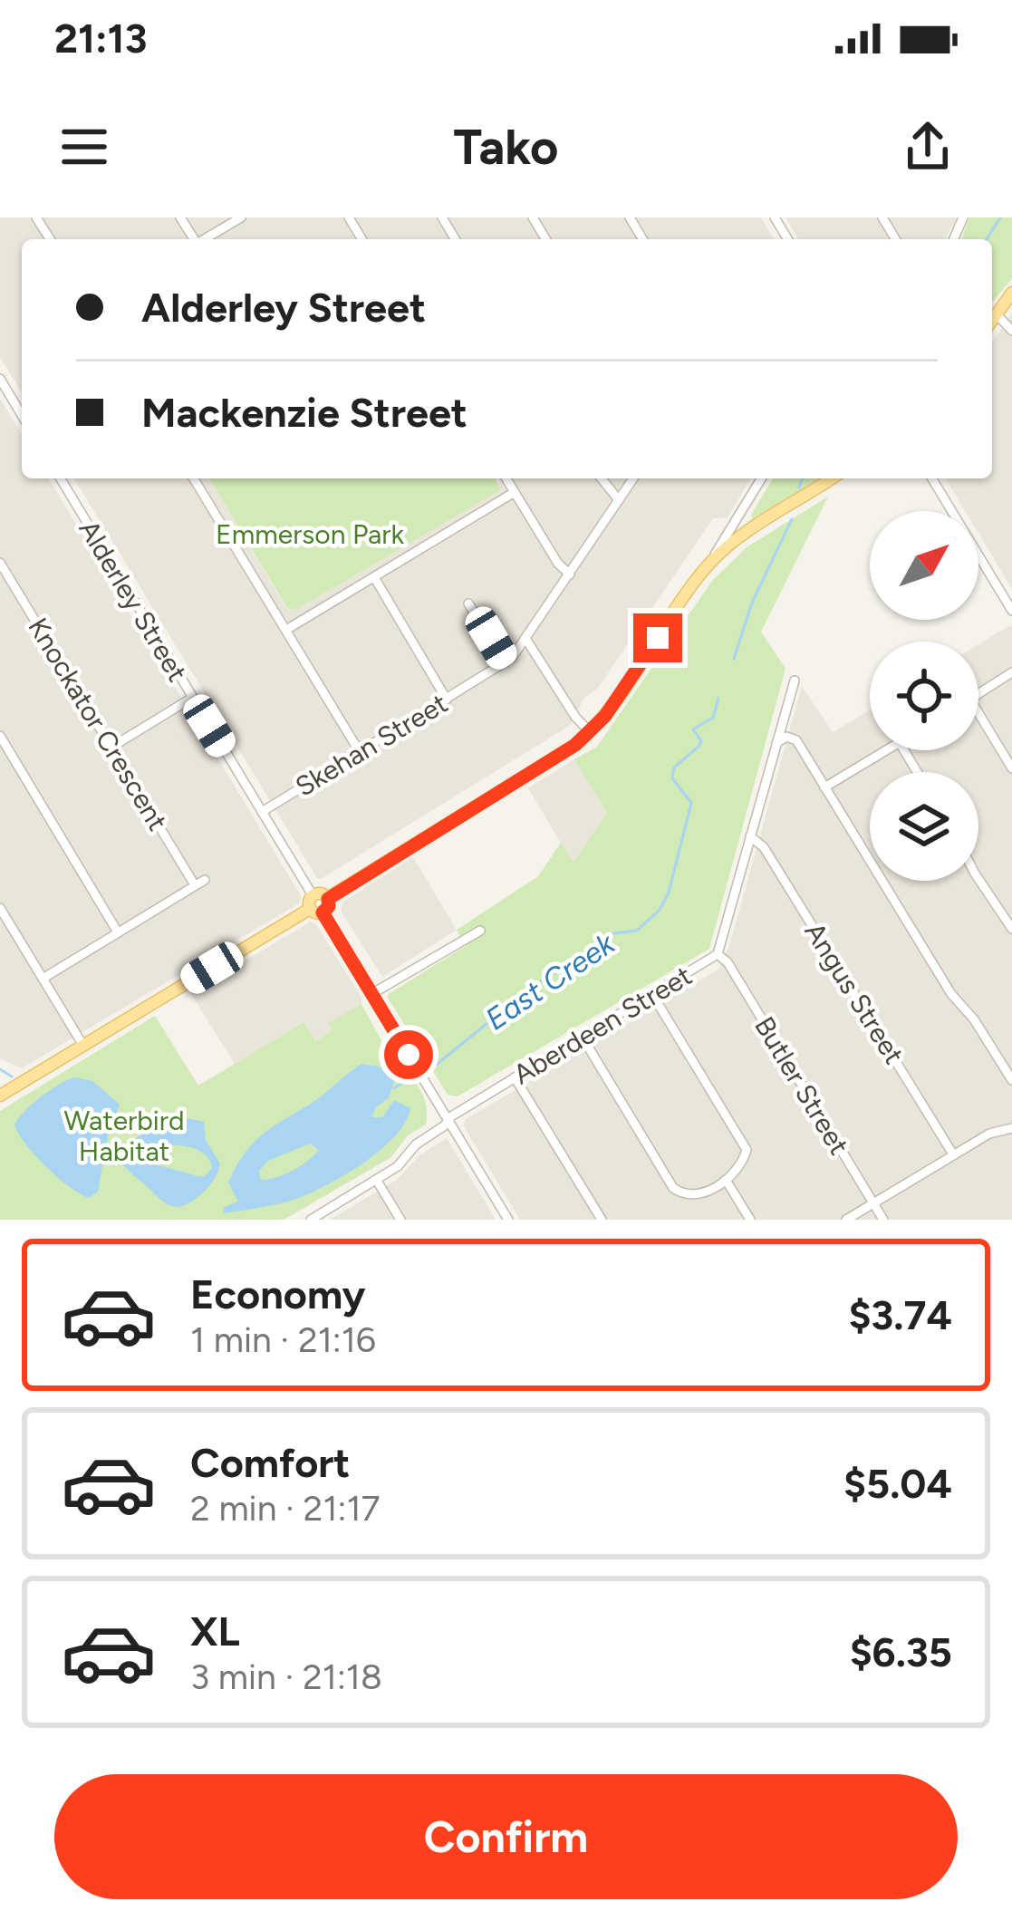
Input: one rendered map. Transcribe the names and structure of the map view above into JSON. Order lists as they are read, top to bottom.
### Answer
{
  "streets": {
    "street": [
      "Alderley Street",
      "Knockator Crescent",
      "Skehan Street",
      "Angus Street",
      "Aberdeen Street",
      "Butler Street"
    ]
  },
  "crossings": [
    ["Alderley Street", "Skehan Street"],
    ["Angus Street", "Aberdeen Street"],
    ["Aberdeen Street", "Butler Street"]
  ],
  "water": ["East Creek"],
  "parks": ["Emmerson Park", "Waterbird Habitat"],
  "north": "top right",
  "page": {
    "status": "21:13",
    "header": "Tako",
    "banner": ["Alderley Street", "Mackenzie Street"],
    "list": [
      {
        "name": "Economy",
        "note": "1 min · 21:16",
        "value": "$3.74"
      },
      {
        "name": "Comfort",
        "note": "2 min · 21:17",
        "value": "$5.04"
      },
      {
        "name": "XL",
        "note": "3 min · 21:18",
        "value": "$6.35"
      }
    ],
    "buttons": "Confirm"
  }
}
